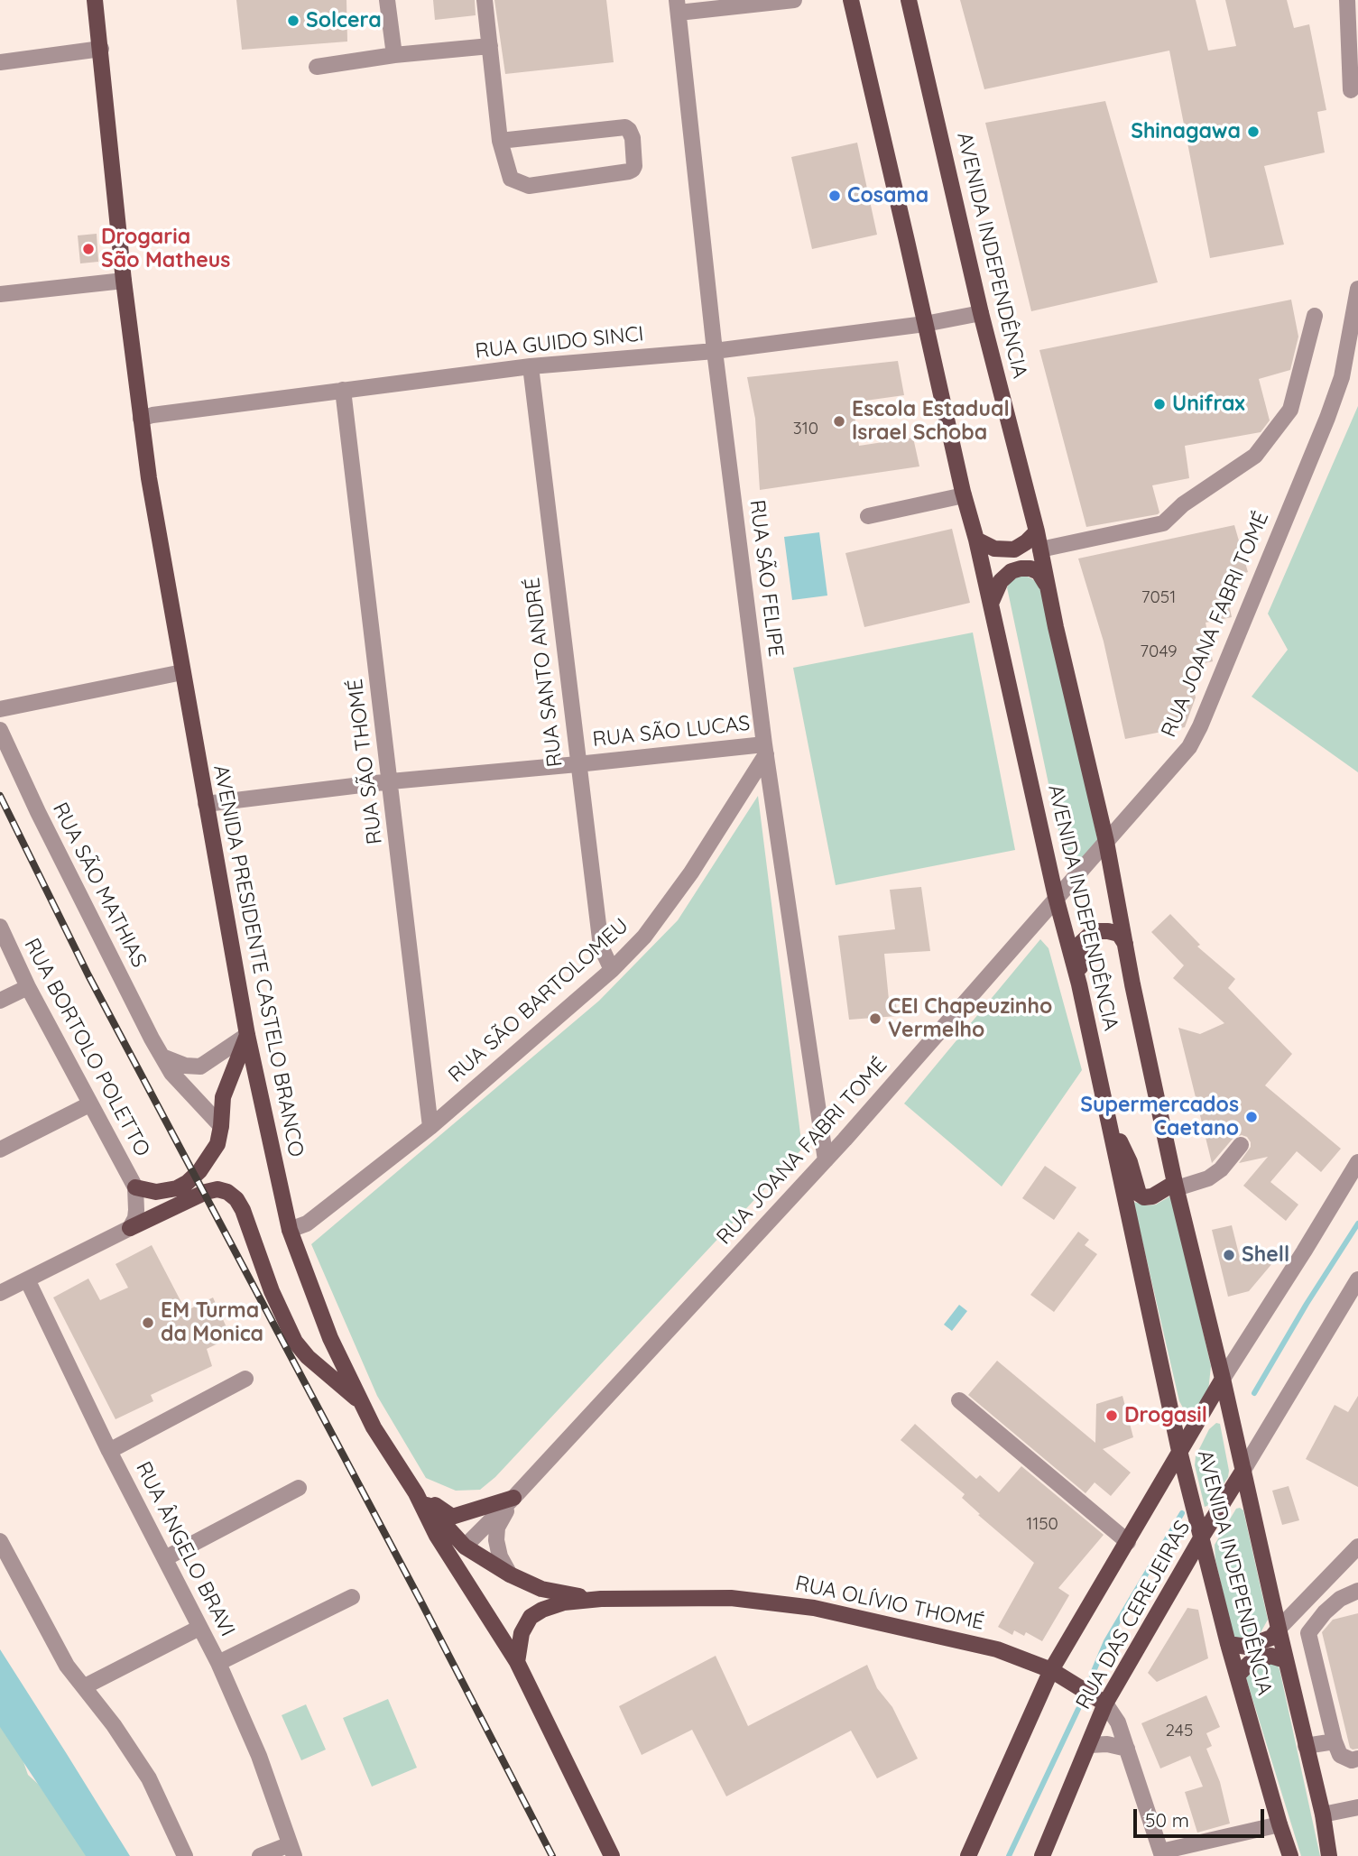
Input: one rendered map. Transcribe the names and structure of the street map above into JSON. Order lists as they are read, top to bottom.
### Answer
{
  "streets": {
    "main road": [
      "AVENIDA INDEPENDÊNCIA",
      "AVENIDA PRESIDENTE CASTELO BRANCO",
      "RUA OLÍVIO THOMÉ",
      "RUA DAS CEREJEIRAS"
    ],
    "street": [
      "RUA GUIDO SINCI",
      "RUA SÃO FELIPE",
      "RUA JOANA FABRI TOMÉ",
      "RUA SANTO ANDRÉ",
      "RUA SÃO LUCAS",
      "RUA SÃO THOMÉ",
      "RUA SÃO MATHIAS",
      "RUA SÃO BARTOLOMEU",
      "RUA BORTOLO POLETTO",
      "RUA ÂNGELO BRAVI"
    ]
  },
  "crossings": [
    ["AVENIDA INDEPENDÊNCIA", "RUA GUIDO SINCI"],
    ["AVENIDA INDEPENDÊNCIA", "RUA JOANA FABRI TOMÉ"],
    ["AVENIDA INDEPENDÊNCIA", "RUA DAS CEREJEIRAS"],
    ["RUA GUIDO SINCI", "RUA SÃO FELIPE"],
    ["RUA GUIDO SINCI", "RUA SANTO ANDRÉ"],
    ["RUA GUIDO SINCI", "RUA SÃO THOMÉ"],
    ["RUA GUIDO SINCI", "AVENIDA PRESIDENTE CASTELO BRANCO"],
    ["RUA SÃO FELIPE", "RUA JOANA FABRI TOMÉ"],
    ["RUA SÃO FELIPE", "RUA SÃO LUCAS"],
    ["RUA SÃO FELIPE", "RUA SÃO BARTOLOMEU"],
    ["RUA SANTO ANDRÉ", "RUA SÃO LUCAS"],
    ["RUA SANTO ANDRÉ", "RUA SÃO BARTOLOMEU"],
    ["RUA SÃO LUCAS", "RUA SÃO THOMÉ"],
    ["RUA SÃO LUCAS", "AVENIDA PRESIDENTE CASTELO BRANCO"],
    ["RUA SÃO LUCAS", "RUA SÃO BARTOLOMEU"],
    ["RUA SÃO THOMÉ", "RUA SÃO BARTOLOMEU"],
    ["AVENIDA PRESIDENTE CASTELO BRANCO", "RUA SÃO BARTOLOMEU"],
    ["RUA OLÍVIO THOMÉ", "RUA DAS CEREJEIRAS"]
  ],
  "places": [
    "Solcera",
    "Shinagawa",
    "Cosama",
    "Drogaria São Matheus",
    "Unifrax",
    "Escola Estadual Israel Schoba",
    "CEI Chapeuzinho Vermelho",
    "Supermercados Caetano",
    "Shell",
    "EM Turma da Monica",
    "Drogasil"
  ],
  "house_numbers": [
    "310",
    "7051",
    "7049",
    "1150",
    "245"
  ],
  "scale_bar": "50 m"
}
